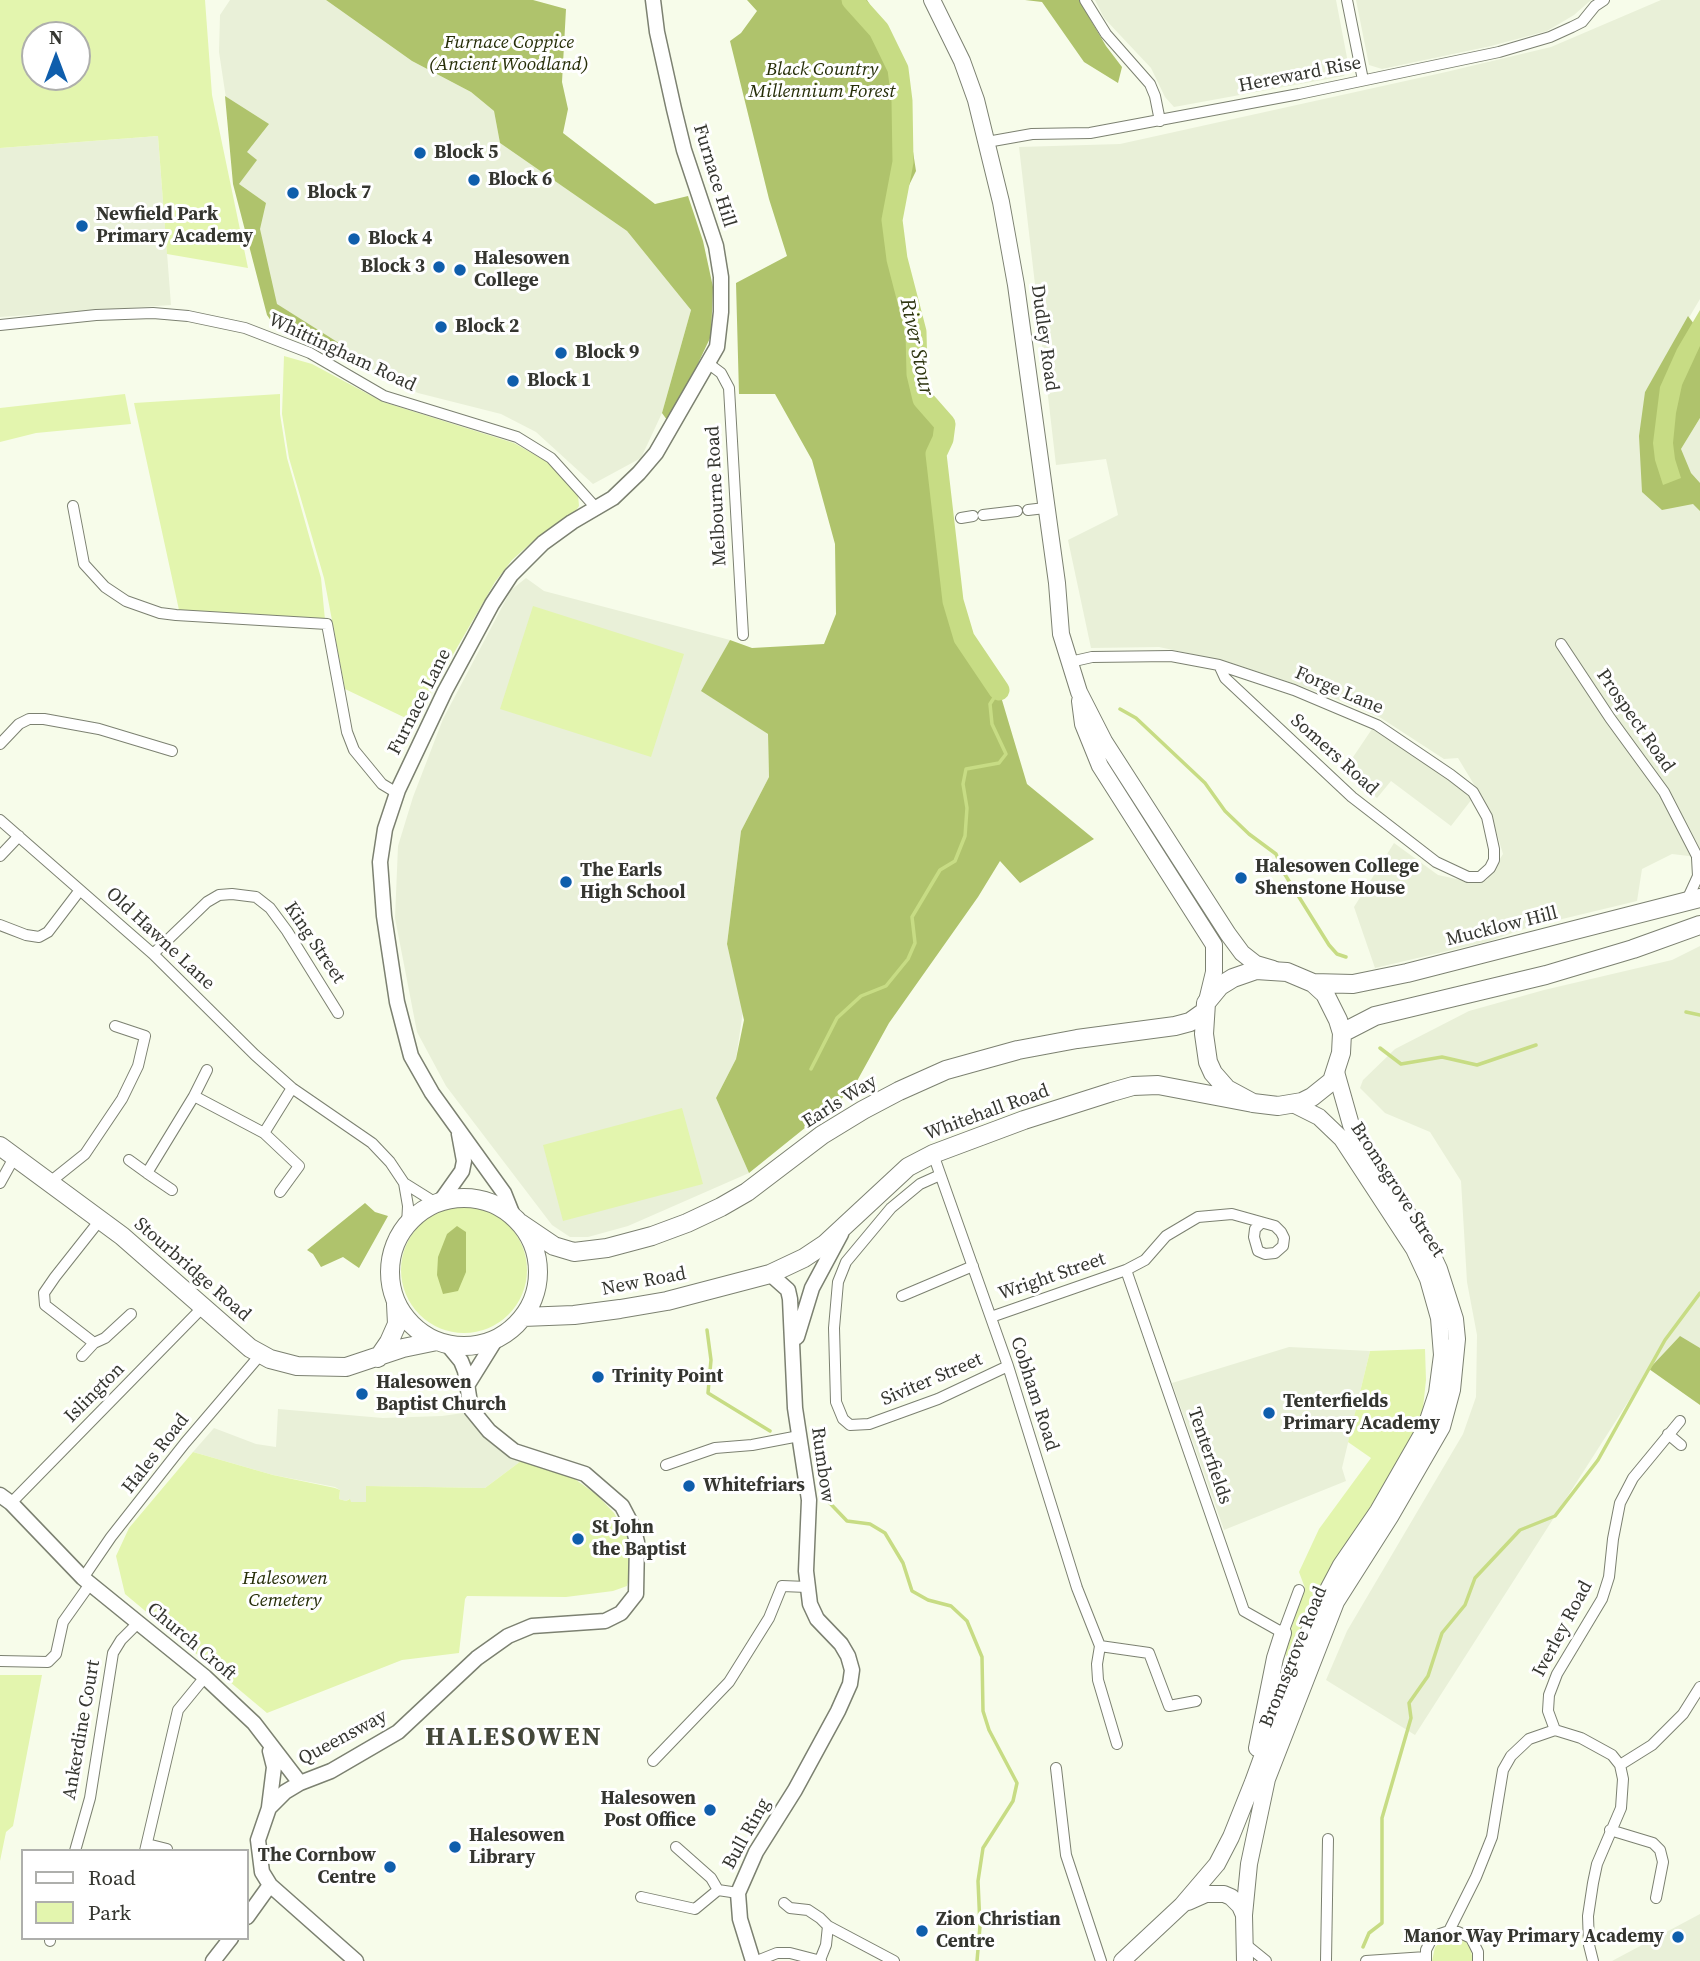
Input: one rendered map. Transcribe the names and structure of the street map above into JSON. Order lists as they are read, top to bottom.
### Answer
{
  "streets": {
    "highway": [
      "Mucklow Hill",
      "Earls Way",
      "Whitehall Road",
      "Stourbridge Road",
      "New Road"
    ],
    "main road": ["Dudley Road", "Bromsgrove Street", "Bromsgrove Road"],
    "street": [
      "Hereward Rise",
      "Furnace Hill",
      "Whittingham Road",
      "Melbourne Road",
      "Forge Lane",
      "Furnace Lane",
      "Prospect Road",
      "Somers Road",
      "Old Hawne Lane",
      "King Street",
      "Wright Street",
      "Siviter Street",
      "Islington",
      "Cobham Road",
      "Hales Road",
      "Tenterfields",
      "Rumbow",
      "Iverley Road",
      "Church Croft",
      "Ankerdine Court",
      "Queensway",
      "Bull Ring"
    ]
  },
  "crossings": [
    ["Hereward Rise", "Dudley Road"],
    ["Furnace Hill", "Melbourne Road"],
    ["Furnace Hill", "Furnace Lane"],
    ["Dudley Road", "Forge Lane"],
    ["Whittingham Road", "Furnace Lane"],
    ["Melbourne Road", "Furnace Lane"],
    ["Forge Lane", "Somers Road"],
    ["Furnace Lane", "Earls Way"],
    ["Furnace Lane", "Stourbridge Road"],
    ["Furnace Lane", "New Road"],
    ["Prospect Road", "Mucklow Hill"],
    ["Mucklow Hill", "Earls Way"],
    ["Mucklow Hill", "Whitehall Road"],
    ["Mucklow Hill", "Bromsgrove Street"],
    ["Old Hawne Lane", "King Street"],
    ["Earls Way", "Whitehall Road"],
    ["Earls Way", "Bromsgrove Street"],
    ["Earls Way", "Stourbridge Road"],
    ["Earls Way", "New Road"],
    ["Whitehall Road", "Bromsgrove Street"],
    ["Whitehall Road", "New Road"],
    ["Whitehall Road", "Cobham Road"],
    ["Whitehall Road", "Rumbow"],
    ["Bromsgrove Street", "Bromsgrove Road"],
    ["Stourbridge Road", "New Road"],
    ["Stourbridge Road", "Islington"],
    ["Stourbridge Road", "Hales Road"],
    ["Wright Street", "Cobham Road"],
    ["Wright Street", "Tenterfields"],
    ["New Road", "Rumbow"],
    ["Siviter Street", "Cobham Road"],
    ["Islington", "Church Croft"],
    ["Hales Road", "Church Croft"],
    ["Rumbow", "Bull Ring"],
    ["Church Croft", "Ankerdine Court"],
    ["Church Croft", "Queensway"]
  ],
  "districts": ["HALESOWEN"],
  "water": ["River Stour"],
  "parks": ["Furnace Coppice (Ancient Woodland)", "Black Country Millennium Forest", "Halesowen Cemetery"],
  "places": [
    "Block 5",
    "Block 6",
    "Block 7",
    "Newfield Park Primary Academy",
    "Block 4",
    "Block 3",
    "Halesowen College",
    "Block 2",
    "Block 9",
    "Block 1",
    "Halesowen College Shenstone House",
    "The Earls High School",
    "Trinity Point",
    "Halesowen Baptist Church",
    "Tenterfields Primary Academy",
    "Whitefriars",
    "St John the Baptist",
    "Halesowen Post Office",
    "Halesowen Library",
    "The Cornbow Centre",
    "Zion Christian Centre",
    "Manor Way Primary Academy"
  ],
  "legend": ["Road", "Park"],
  "north": "top"
}
